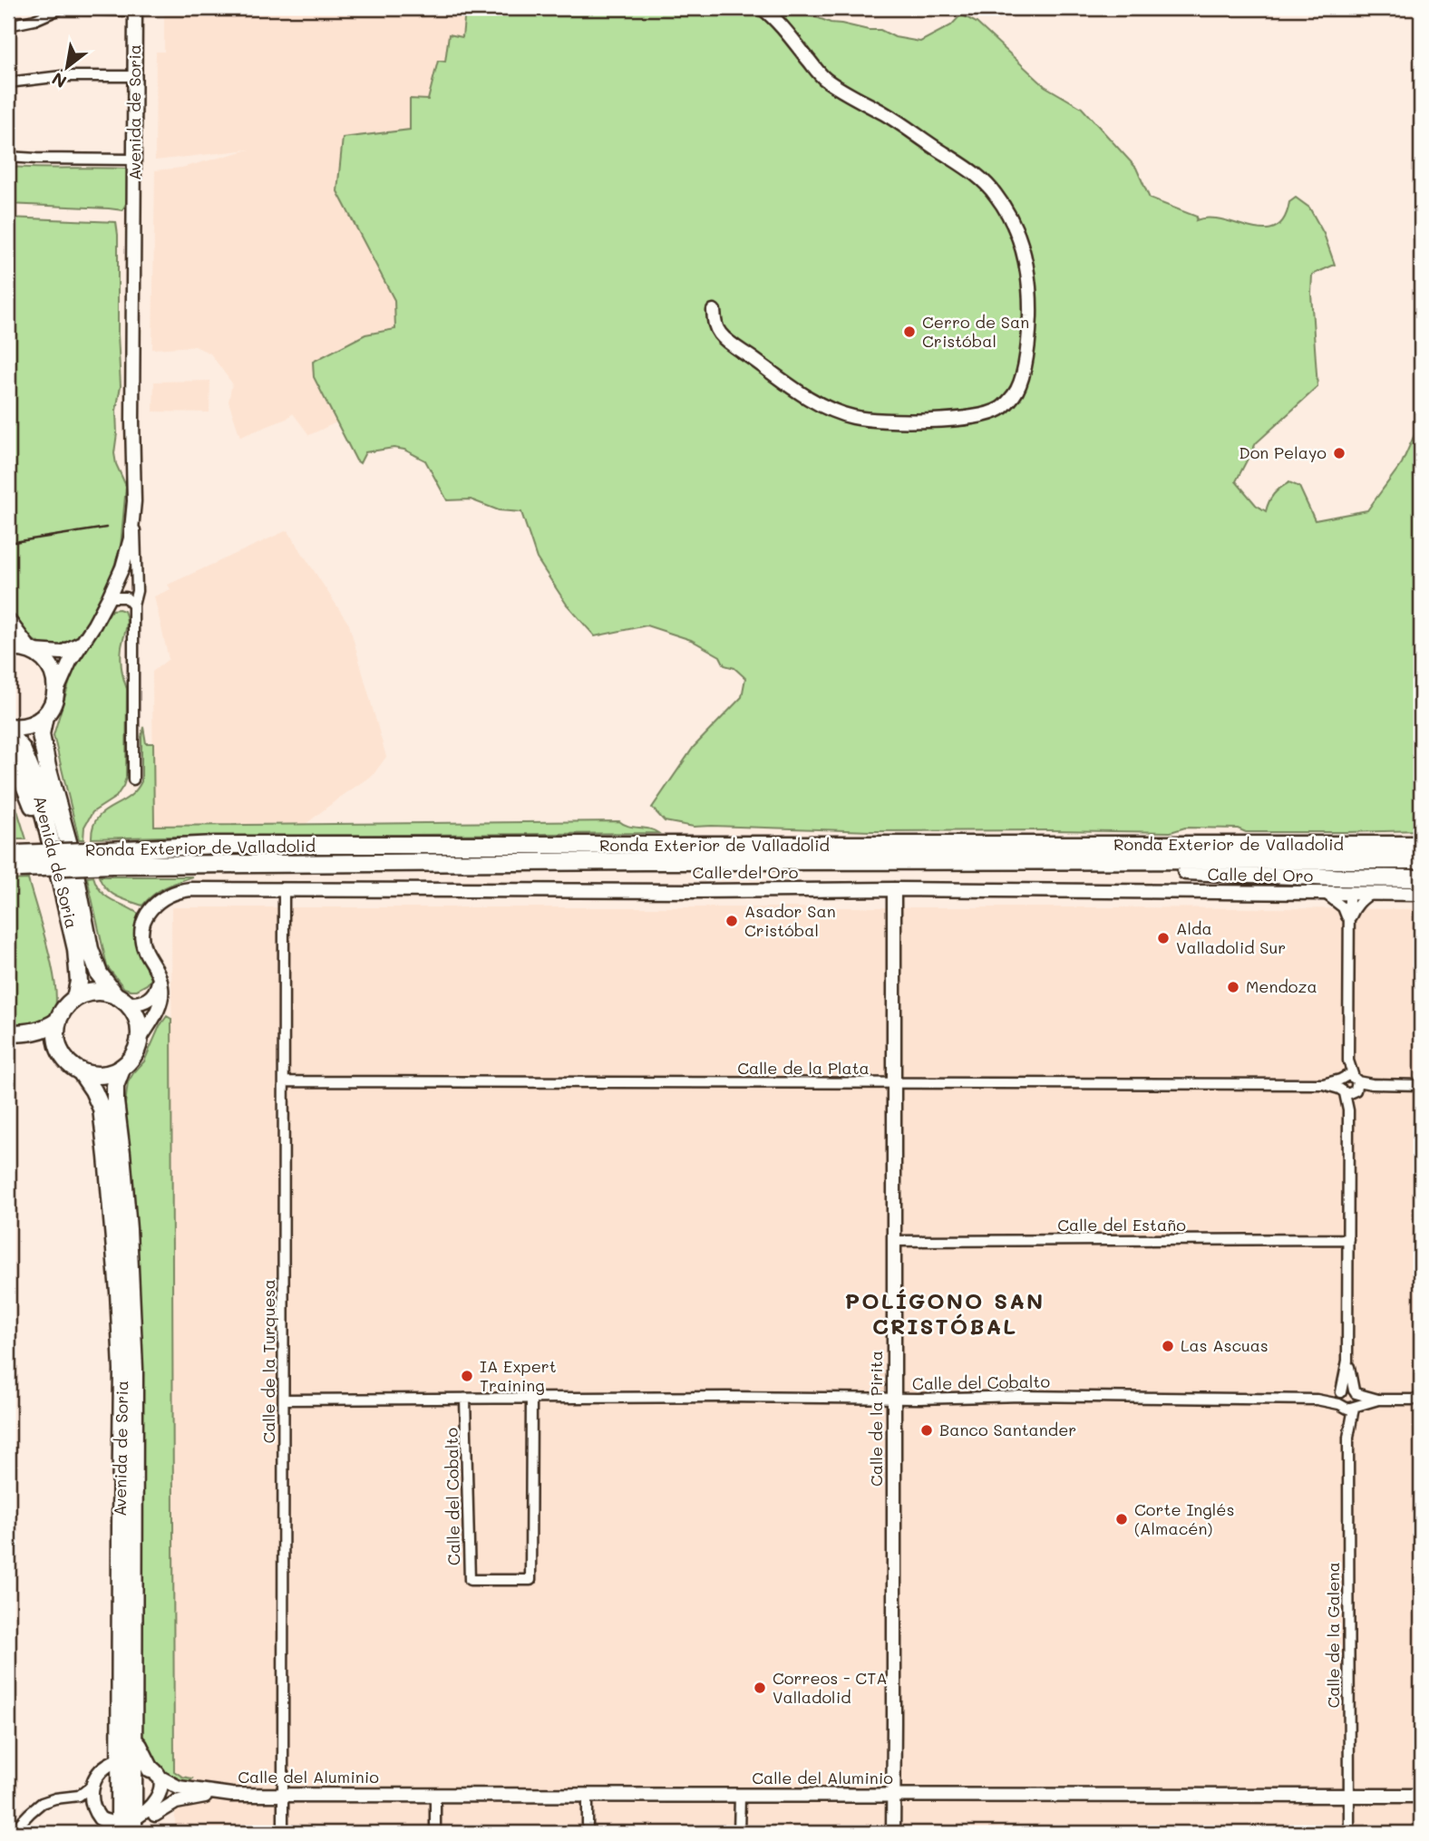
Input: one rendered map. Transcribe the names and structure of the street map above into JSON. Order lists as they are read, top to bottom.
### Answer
{
  "streets": {
    "highway": ["Avenida de Soria", "Ronda Exterior de Valladolid"],
    "street": [
      "Calle del Oro",
      "Calle de la Plata",
      "Calle del Estaño",
      "Calle de la Turquesa",
      "Calle del Cobalto",
      "Calle de la Pirita",
      "Calle de la Galena",
      "Calle del Aluminio"
    ]
  },
  "crossings": [
    ["Avenida de Soria", "Calle del Aluminio"],
    ["Calle del Oro", "Calle de la Turquesa"],
    ["Calle del Oro", "Calle de la Pirita"],
    ["Calle de la Plata", "Calle de la Turquesa"],
    ["Calle de la Plata", "Calle de la Pirita"],
    ["Calle de la Plata", "Calle de la Galena"],
    ["Calle del Estaño", "Calle de la Pirita"],
    ["Calle del Estaño", "Calle de la Galena"],
    ["Calle de la Turquesa", "Calle del Cobalto"],
    ["Calle de la Turquesa", "Calle del Aluminio"],
    ["Calle del Cobalto", "Calle de la Pirita"],
    ["Calle del Cobalto", "Calle de la Galena"],
    ["Calle de la Pirita", "Calle del Aluminio"],
    ["Calle de la Galena", "Calle del Aluminio"]
  ],
  "districts": ["POLÍGONO SAN CRISTÓBAL"],
  "places": [
    "Cerro de San Cristóbal",
    "Don Pelayo",
    "Asador San Cristóbal",
    "Alda Valladolid Sur",
    "Mendoza",
    "Las Ascuas",
    "IA Expert Training",
    "Banco Santander",
    "Corte Inglés (Almacén)",
    "Correos - CTA Valladolid"
  ],
  "north": "bottom left"
}
